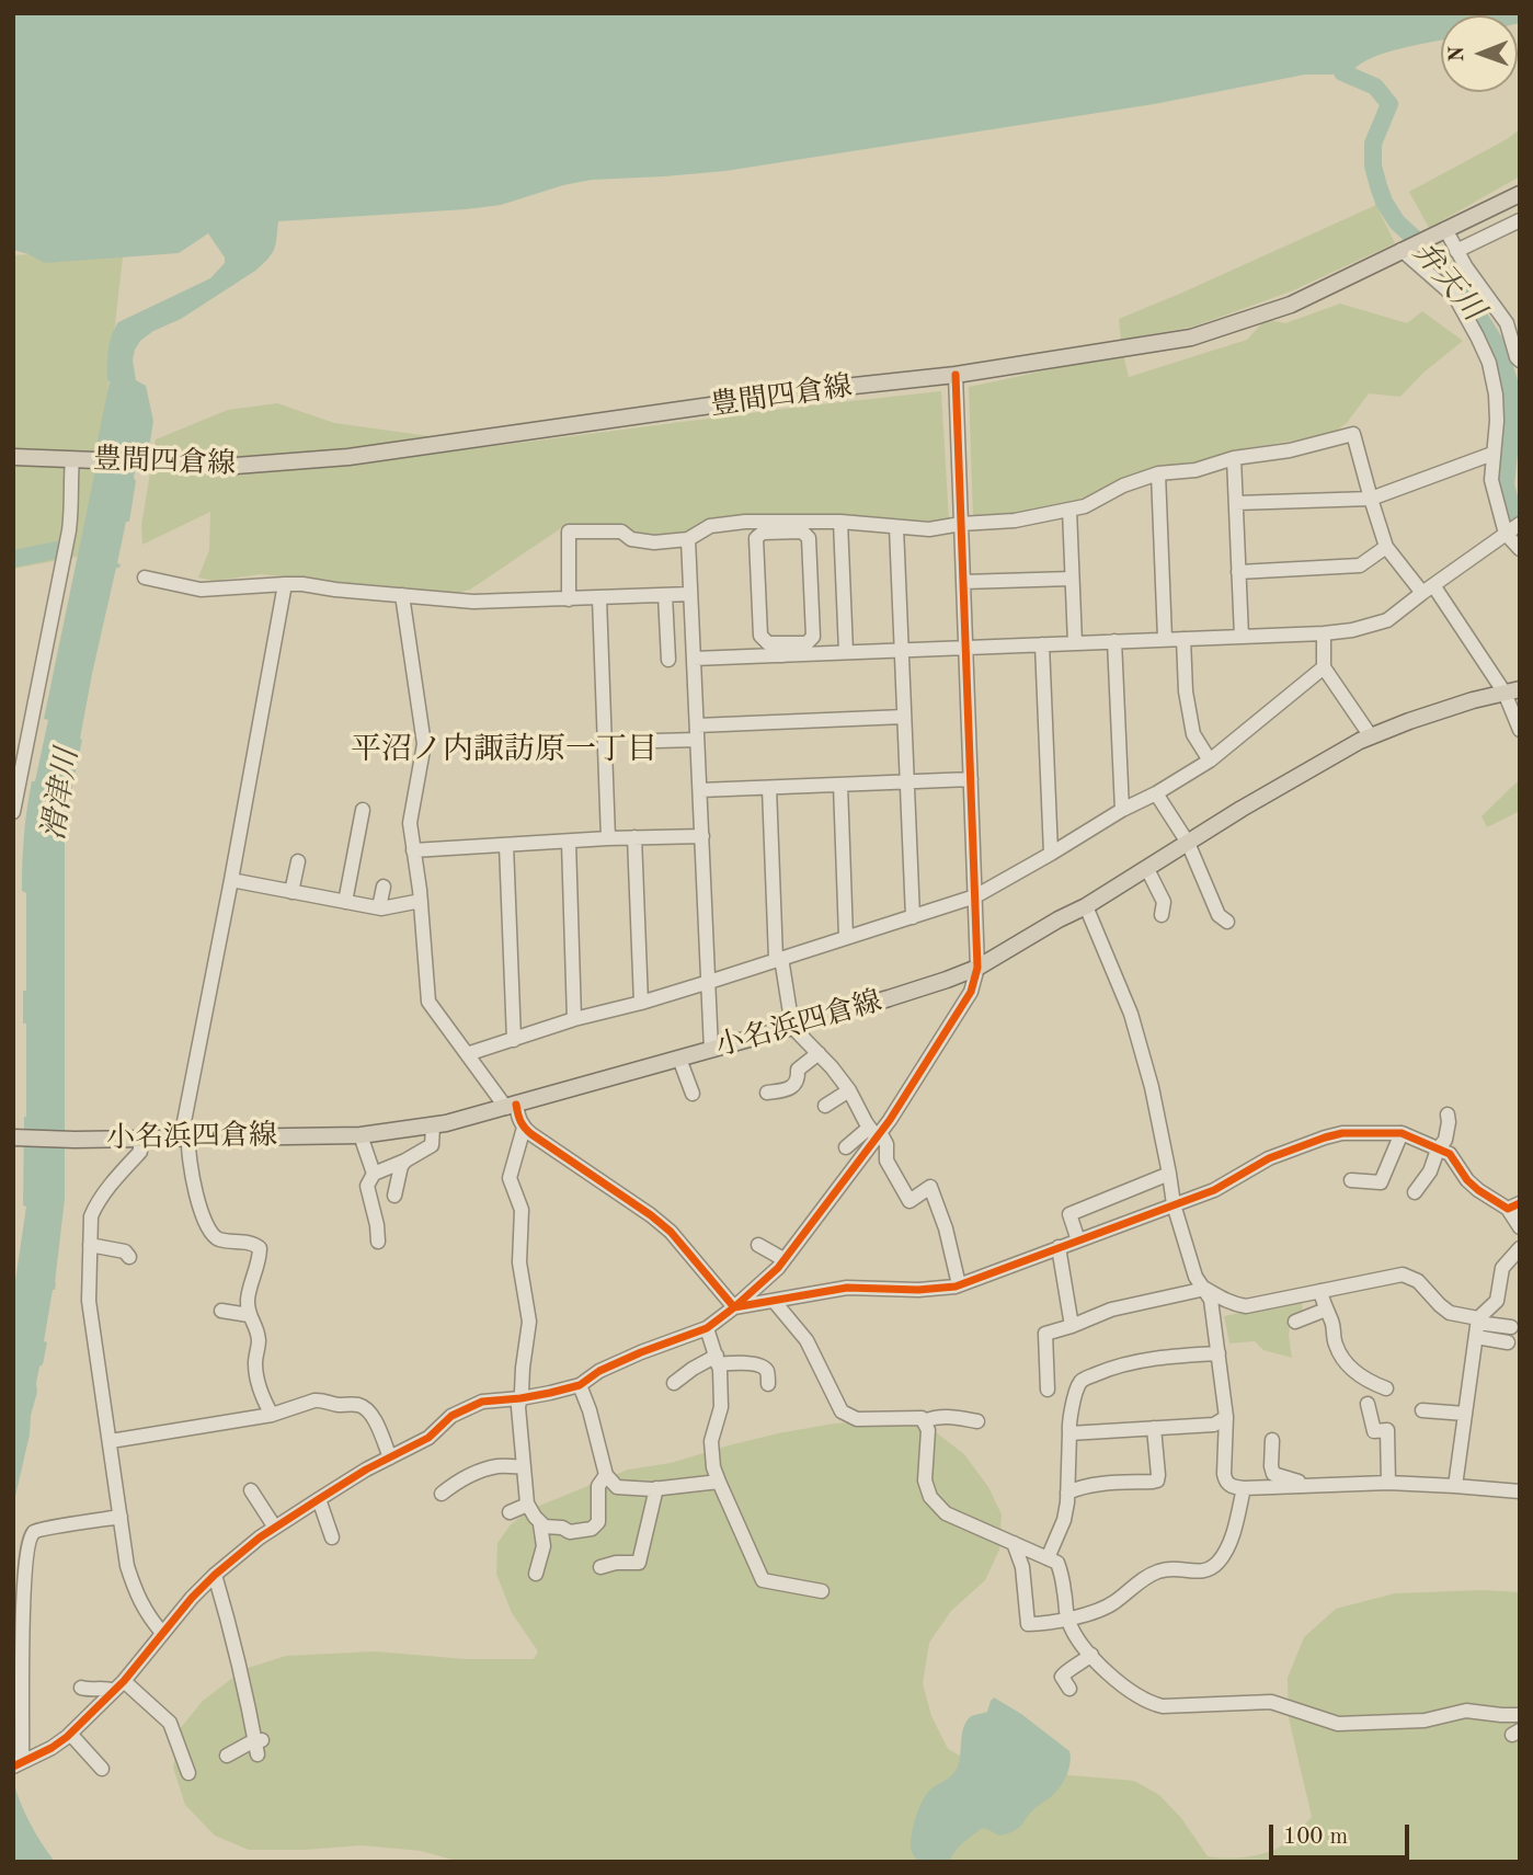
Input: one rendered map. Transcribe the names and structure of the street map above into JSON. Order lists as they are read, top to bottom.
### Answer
{
  "streets": {
    "main road": ["豊間四倉線", "小名浜四倉線"]
  },
  "districts": ["平沼ノ内諏訪原一丁目"],
  "water": ["弁天川", "滑津川"],
  "scale_bar": "100 m",
  "north": "left"
}
